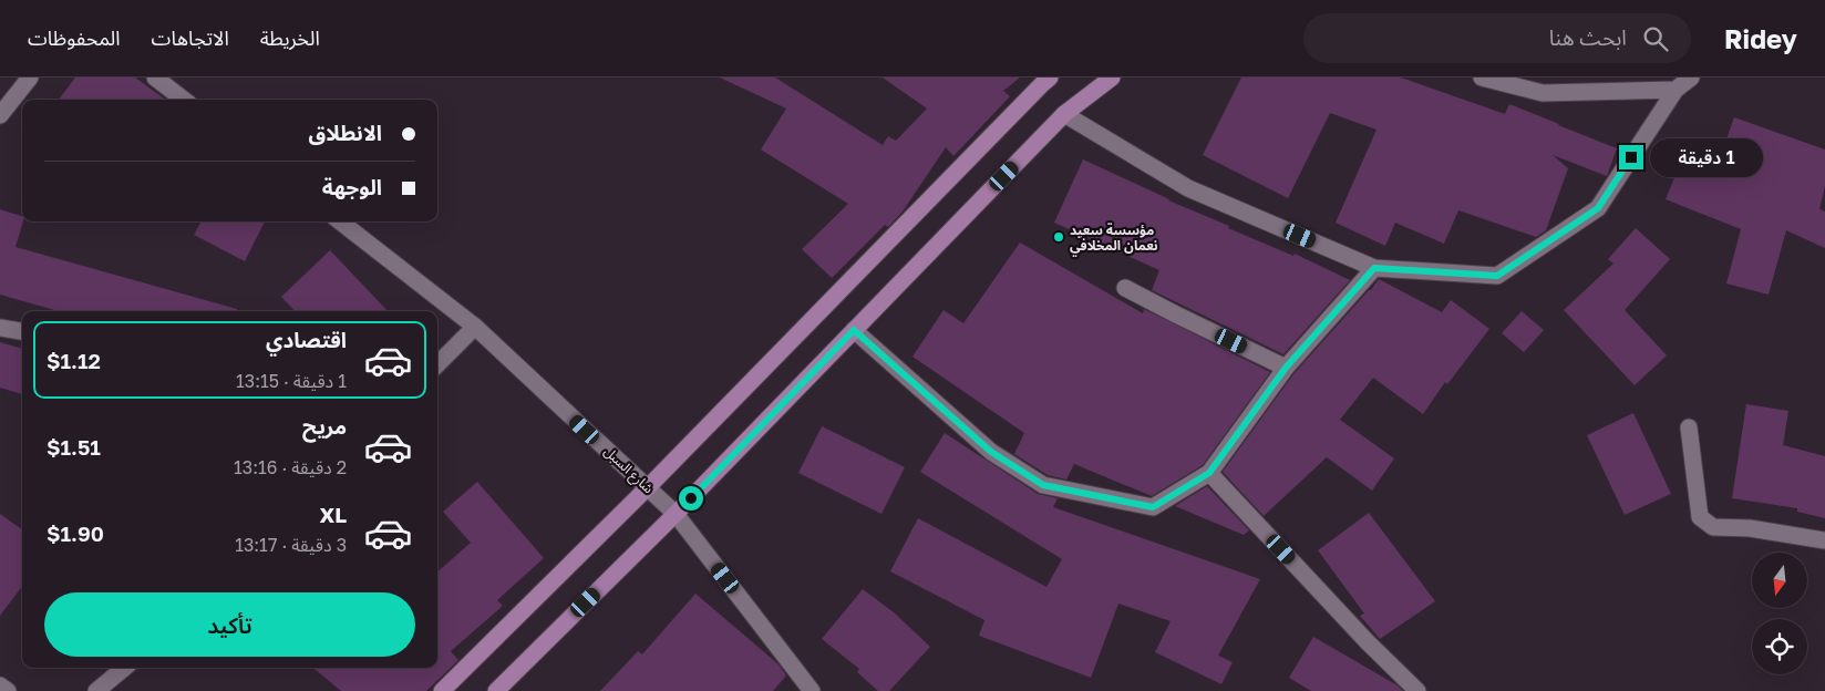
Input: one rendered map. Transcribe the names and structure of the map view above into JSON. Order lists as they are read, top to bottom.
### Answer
{
  "streets": {
    "street": ["شارع السبل"]
  },
  "places": ["مؤسسة سعيد نعمان المخلافي"],
  "north": "bottom",
  "page": {
    "header": "Ridey",
    "search": "ابحث هنا",
    "nav": ["الخريطة", "الاتجاهات", "المحفوظات"],
    "banner": ["الانطلاق", "الوجهة"],
    "bubble": "1 دقيقة",
    "list": [
      {
        "name": "اقتصادي",
        "note": "1 دقيقة · 13:15",
        "value": "$1.12"
      },
      {
        "name": "مريح",
        "note": "2 دقيقة · 13:16",
        "value": "$1.51"
      },
      {
        "name": "XL",
        "note": "3 دقيقة · 13:17",
        "value": "$1.90"
      }
    ],
    "buttons": "تأكيد"
  }
}
